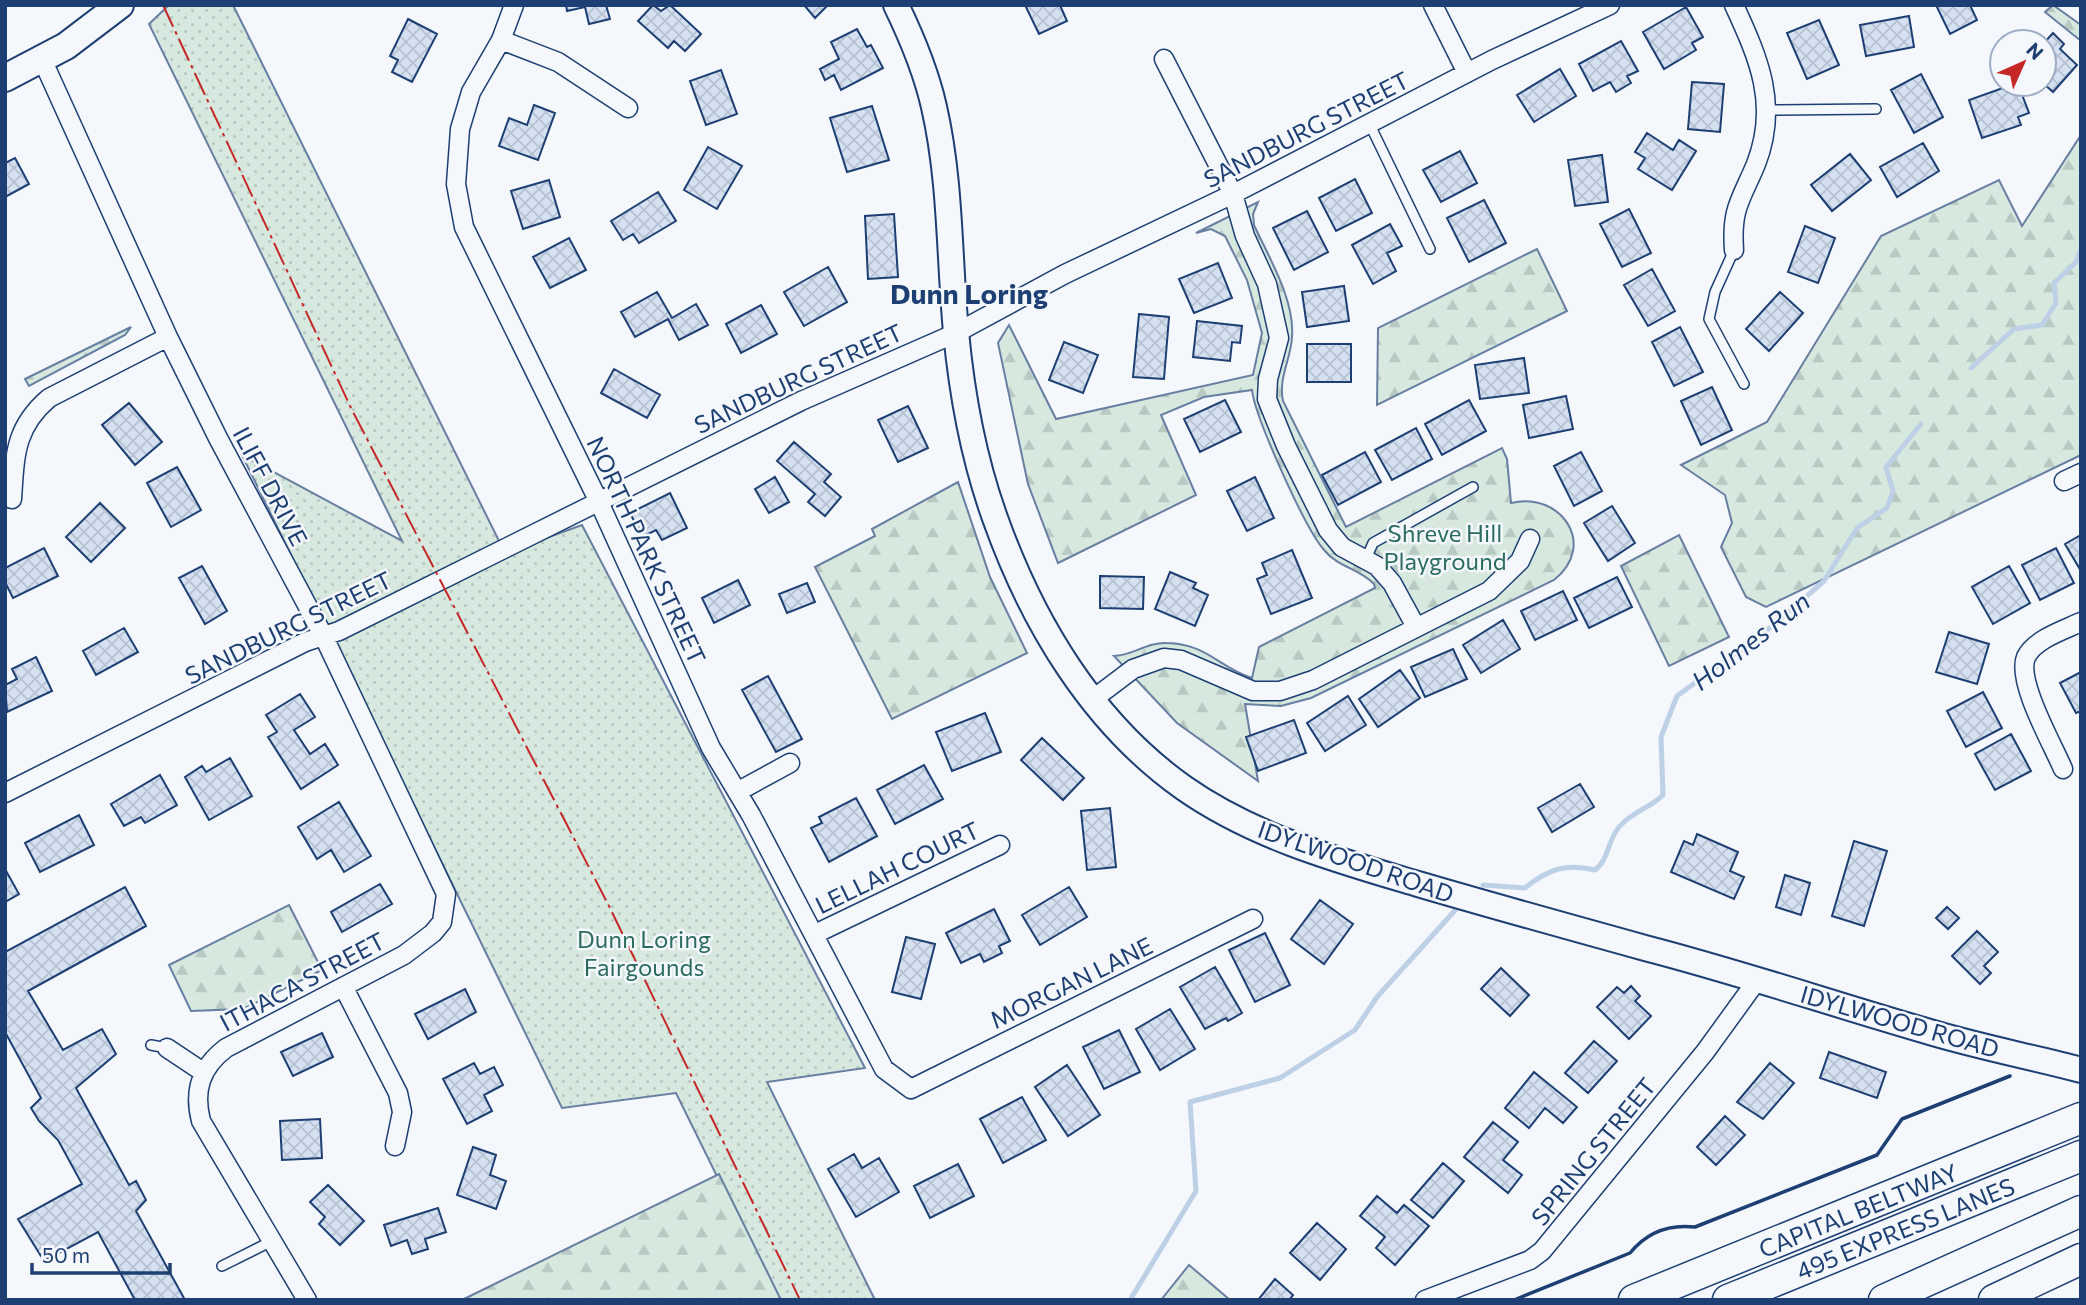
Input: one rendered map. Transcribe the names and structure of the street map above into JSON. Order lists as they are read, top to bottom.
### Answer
{
  "streets": {
    "highway": ["CAPITAL BELTWAY", "495 EXPRESS LANES"],
    "main road": ["IDYLWOOD ROAD"],
    "street": [
      "SANDBURG STREET",
      "ILIFF DRIVE",
      "NORTH PARK STREET",
      "LELLAH COURT",
      "ITHACA STREET",
      "MORGAN LANE",
      "SPRING STREET"
    ]
  },
  "crossings": [
    ["SANDBURG STREET", "ILIFF DRIVE"],
    ["SANDBURG STREET", "NORTH PARK STREET"],
    ["SANDBURG STREET", "IDYLWOOD ROAD"],
    ["ILIFF DRIVE", "ITHACA STREET"],
    ["NORTH PARK STREET", "LELLAH COURT"],
    ["NORTH PARK STREET", "MORGAN LANE"],
    ["IDYLWOOD ROAD", "SPRING STREET"]
  ],
  "districts": ["Dunn Loring"],
  "water": ["Holmes Run"],
  "parks": ["Shreve Hill Playground", "Dunn Loring Fairgounds"],
  "scale_bar": "50 m",
  "north": "top right"
}
